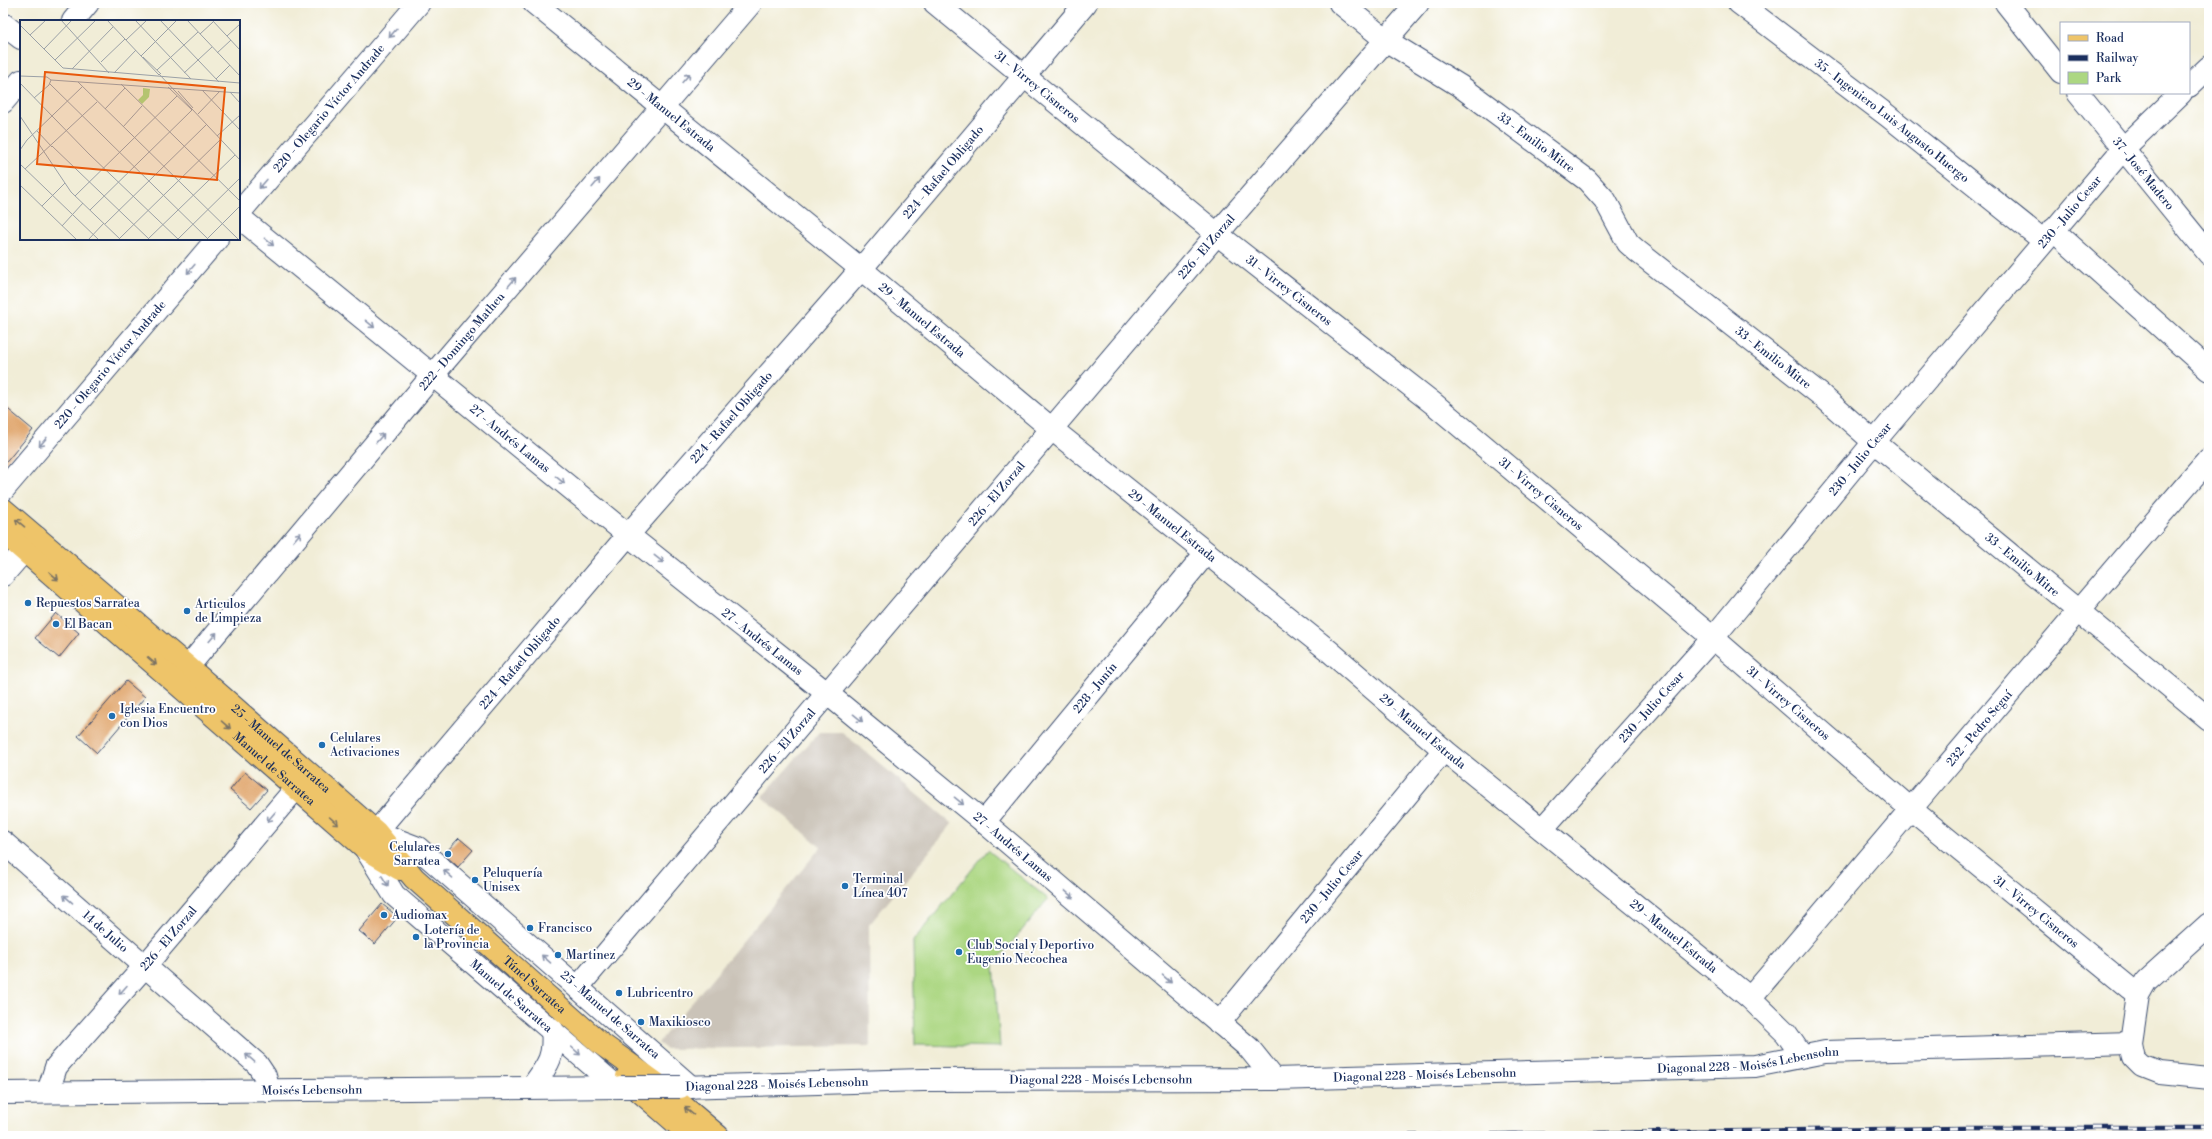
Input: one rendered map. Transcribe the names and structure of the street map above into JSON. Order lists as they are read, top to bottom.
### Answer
{
  "streets": {
    "main road": ["25 - Manuel de Sarratea", "Manuel de Sarratea", "Túnel Sarratea"],
    "street": [
      "31 - Virrey Cisneros",
      "220 - Olegario Víctor Andrade",
      "29 - Manuel Estrada",
      "35 - Ingeniero Luis Augusto Huergo",
      "33 - Emilio Mitre",
      "224 - Rafael Obligado",
      "37 - José Madero",
      "230 - Julio Cesar",
      "226 - El Zorzal",
      "222 - Domingo Matheu",
      "27 - Andrés Lamas",
      "228 - Junín",
      "232 - Pedro Seguí",
      "14 de Julio",
      "Diagonal 228 - Moisés Lebensohn",
      "Moisés Lebensohn"
    ]
  },
  "crossings": [
    ["31 - Virrey Cisneros", "224 - Rafael Obligado"],
    ["31 - Virrey Cisneros", "230 - Julio Cesar"],
    ["31 - Virrey Cisneros", "226 - El Zorzal"],
    ["31 - Virrey Cisneros", "232 - Pedro Seguí"],
    ["29 - Manuel Estrada", "224 - Rafael Obligado"],
    ["29 - Manuel Estrada", "230 - Julio Cesar"],
    ["29 - Manuel Estrada", "226 - El Zorzal"],
    ["29 - Manuel Estrada", "222 - Domingo Matheu"],
    ["29 - Manuel Estrada", "228 - Junín"],
    ["29 - Manuel Estrada", "232 - Pedro Seguí"],
    ["29 - Manuel Estrada", "Diagonal 228 - Moisés Lebensohn"],
    ["35 - Ingeniero Luis Augusto Huergo", "230 - Julio Cesar"],
    ["33 - Emilio Mitre", "230 - Julio Cesar"],
    ["33 - Emilio Mitre", "226 - El Zorzal"],
    ["33 - Emilio Mitre", "232 - Pedro Seguí"],
    ["224 - Rafael Obligado", "27 - Andrés Lamas"],
    ["224 - Rafael Obligado", "25 - Manuel de Sarratea"],
    ["224 - Rafael Obligado", "Manuel de Sarratea"],
    ["37 - José Madero", "230 - Julio Cesar"],
    ["230 - Julio Cesar", "27 - Andrés Lamas"],
    ["226 - El Zorzal", "27 - Andrés Lamas"],
    ["226 - El Zorzal", "25 - Manuel de Sarratea"],
    ["226 - El Zorzal", "Manuel de Sarratea"],
    ["226 - El Zorzal", "14 de Julio"],
    ["226 - El Zorzal", "Moisés Lebensohn"],
    ["222 - Domingo Matheu", "27 - Andrés Lamas"],
    ["222 - Domingo Matheu", "25 - Manuel de Sarratea"],
    ["222 - Domingo Matheu", "Manuel de Sarratea"],
    ["27 - Andrés Lamas", "228 - Junín"],
    ["27 - Andrés Lamas", "Diagonal 228 - Moisés Lebensohn"],
    ["25 - Manuel de Sarratea", "Manuel de Sarratea"],
    ["25 - Manuel de Sarratea", "Diagonal 228 - Moisés Lebensohn"],
    ["Manuel de Sarratea", "Túnel Sarratea"],
    ["Manuel de Sarratea", "Diagonal 228 - Moisés Lebensohn"],
    ["Manuel de Sarratea", "Moisés Lebensohn"],
    ["14 de Julio", "Moisés Lebensohn"],
    ["Diagonal 228 - Moisés Lebensohn", "Moisés Lebensohn"]
  ],
  "one_way": [
    "220 - Olegario Víctor Andrade",
    "222 - Domingo Matheu",
    "27 - Andrés Lamas",
    "25 - Manuel de Sarratea",
    "Manuel de Sarratea",
    "14 de Julio"
  ],
  "places": [
    "Repuestos Sarratea",
    "Articulos de Limpieza",
    "El Bacan",
    "Iglesia Encuentro con Dios",
    "Celulares Activaciones",
    "Celulares Sarratea",
    "Peluquería Unisex",
    "Terminal Línea 407",
    "Audiomax",
    "Francisco",
    "Lotería de la Provincia",
    "Club Social y Deportivo Eugenio Necochea",
    "Martinez",
    "Lubricentro",
    "Maxikiosco"
  ],
  "legend": ["Road", "Railway", "Park"]
}
